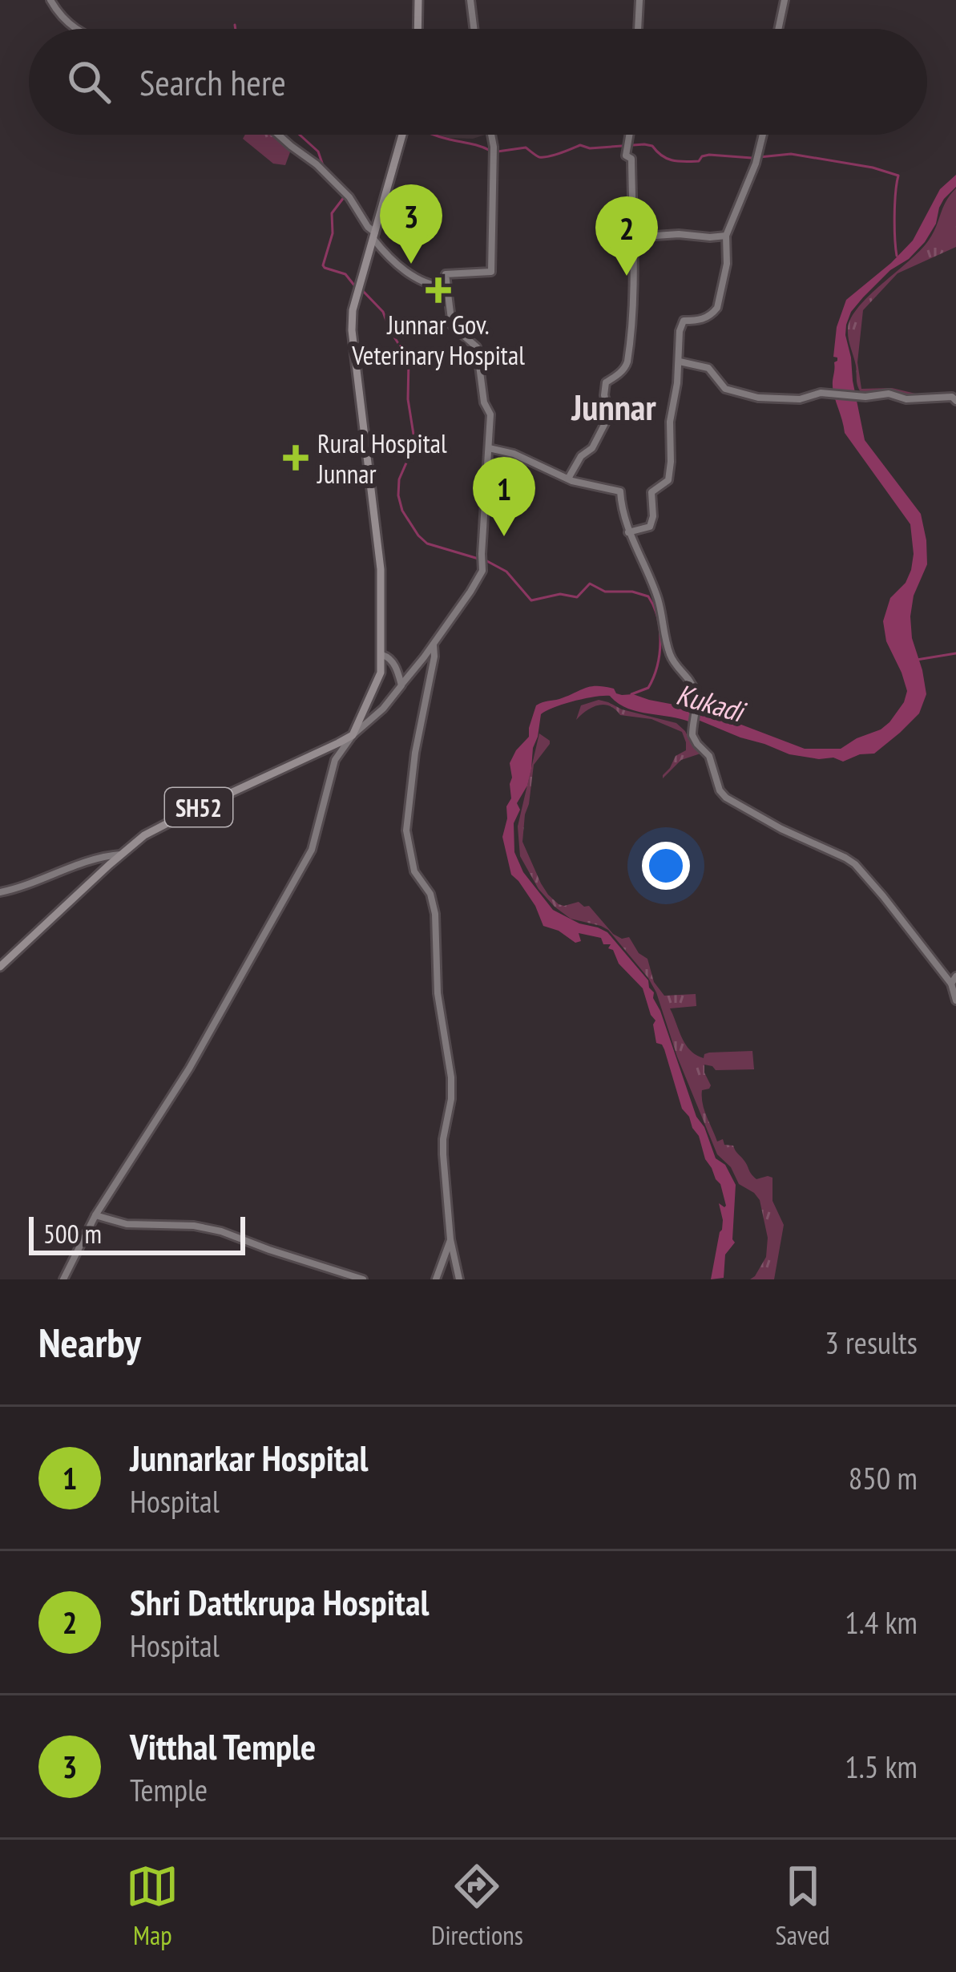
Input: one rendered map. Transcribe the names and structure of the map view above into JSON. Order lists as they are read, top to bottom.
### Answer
{
  "streets": {
    "main road": ["SH52"]
  },
  "districts": ["Junnar"],
  "water": ["Kukadi"],
  "places": {
    "health": ["Junnar Gov. Veterinary Hospital", "Rural Hospital Junnar"]
  },
  "scale_bar": "500 m",
  "page": {
    "search": "Search here",
    "pins": ["3", "2", "1"],
    "scale": "500 m",
    "heading": ["Nearby", "3 results"],
    "list": [
      {
        "mark": "1",
        "name": "Junnarkar Hospital",
        "note": "Hospital",
        "value": "850 m"
      },
      {
        "mark": "2",
        "name": "Shri Dattkrupa Hospital",
        "note": "Hospital",
        "value": "1.4 km"
      },
      {
        "mark": "3",
        "name": "Vitthal Temple",
        "note": "Temple",
        "value": "1.5 km"
      }
    ],
    "nav": ["Map", "Directions", "Saved"]
  }
}
